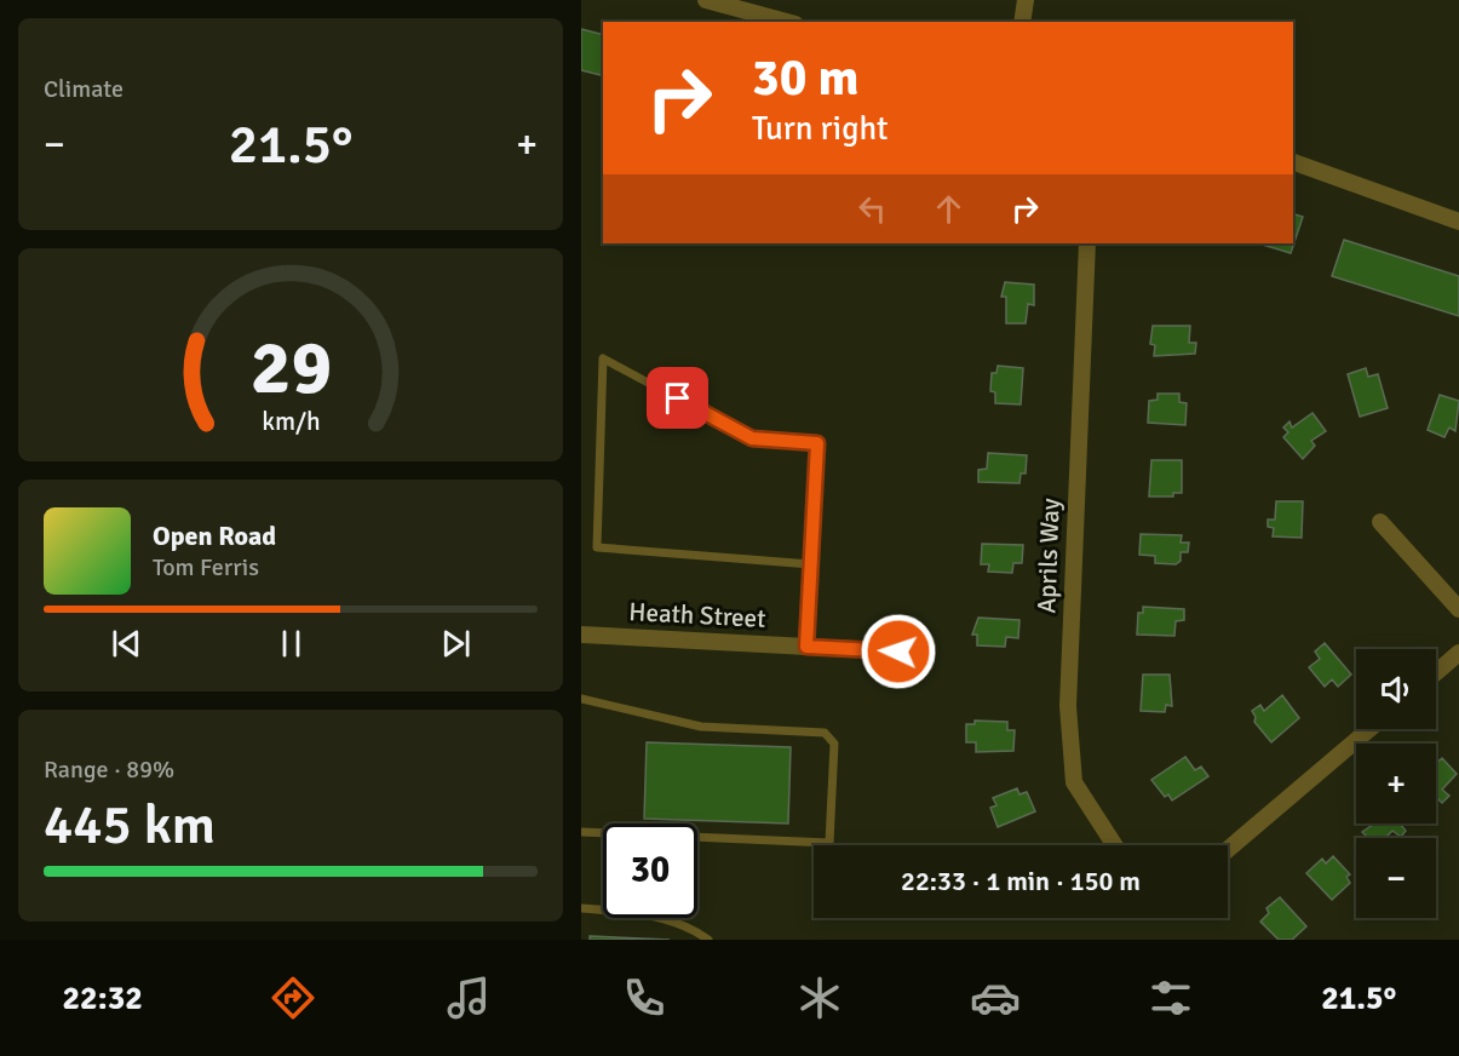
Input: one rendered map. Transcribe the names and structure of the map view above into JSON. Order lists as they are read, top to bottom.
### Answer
{
  "streets": {
    "street": ["Aprils Way", "Heath Street"]
  },
  "page": {
    "tile": [
      "Climate",
      ["Range · 89%", "445 km"]
    ],
    "turn": ["30 m", "Turn right"],
    "heat": ["−", "21.5°", "+"],
    "song": ["Open Road", "Tom Ferris"],
    "map_buttons": ["+", "−"],
    "limit": "30",
    "trip": "22:33 · 1 min · 150 m",
    "tabs": ["22:32", "21.5°"],
    "gauge": ["29", "km/h"]
  }
}
